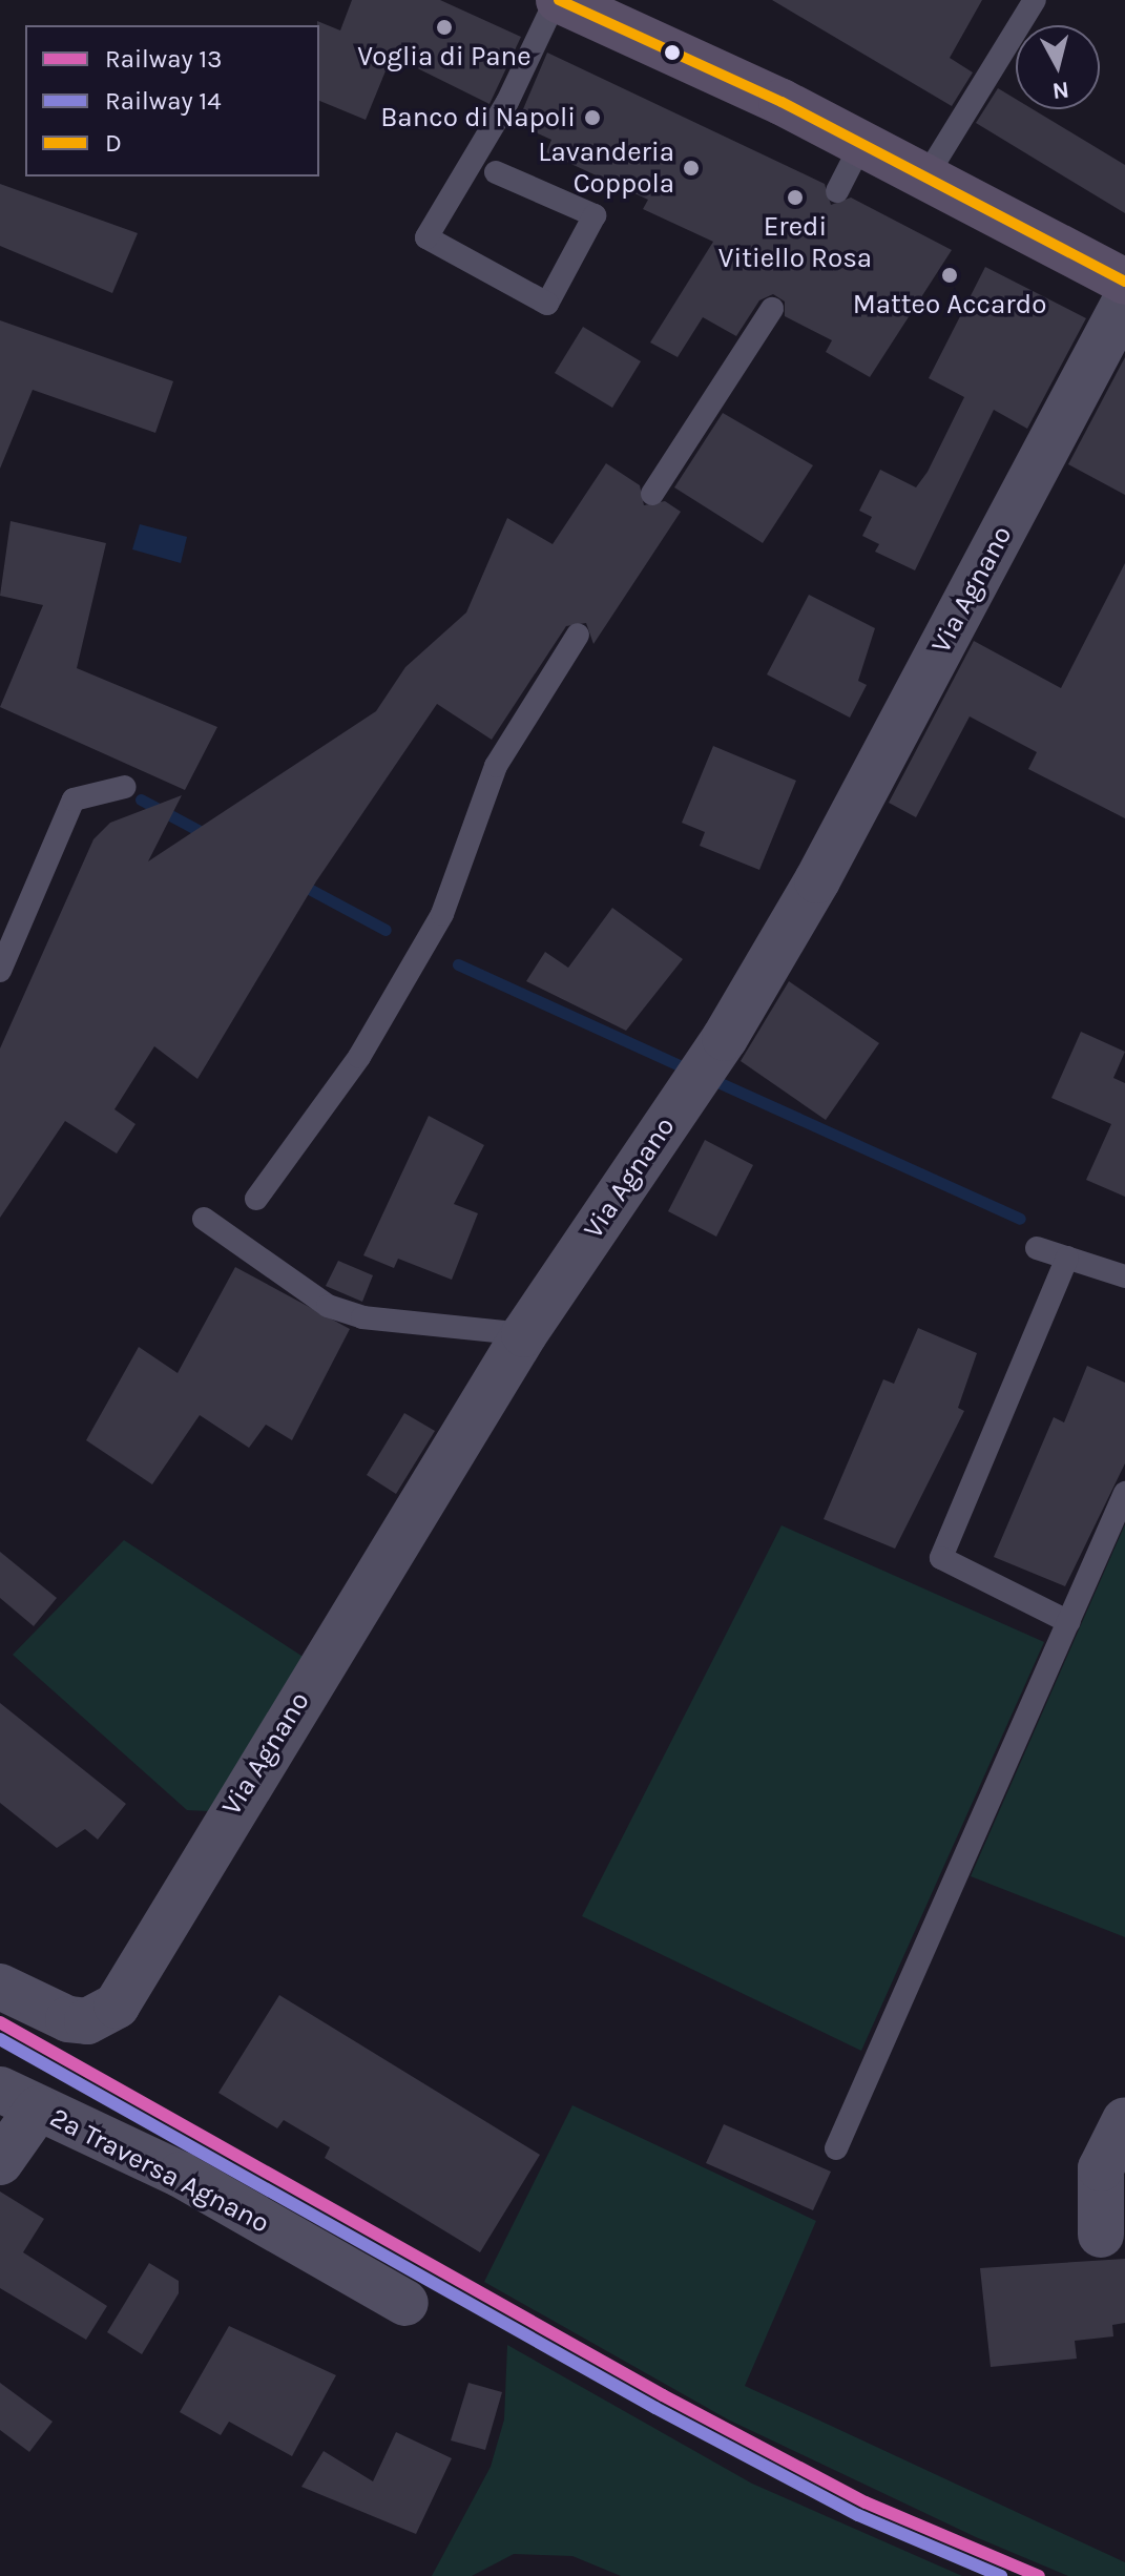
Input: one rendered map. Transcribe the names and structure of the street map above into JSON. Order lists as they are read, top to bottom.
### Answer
{
  "streets": {
    "street": ["Via Agnano", "2ª Traversa Agnano"]
  },
  "places": [
    "Voglia di Pane",
    "Banco di Napoli",
    "Lavanderia Coppola",
    "Eredi Vitiello Rosa",
    "Matteo Accardo"
  ],
  "lines": ["transit line D", "rail line 13", "rail line 14"],
  "legend": ["Railway 13", "Railway 14", "D"],
  "north": "bottom"
}
